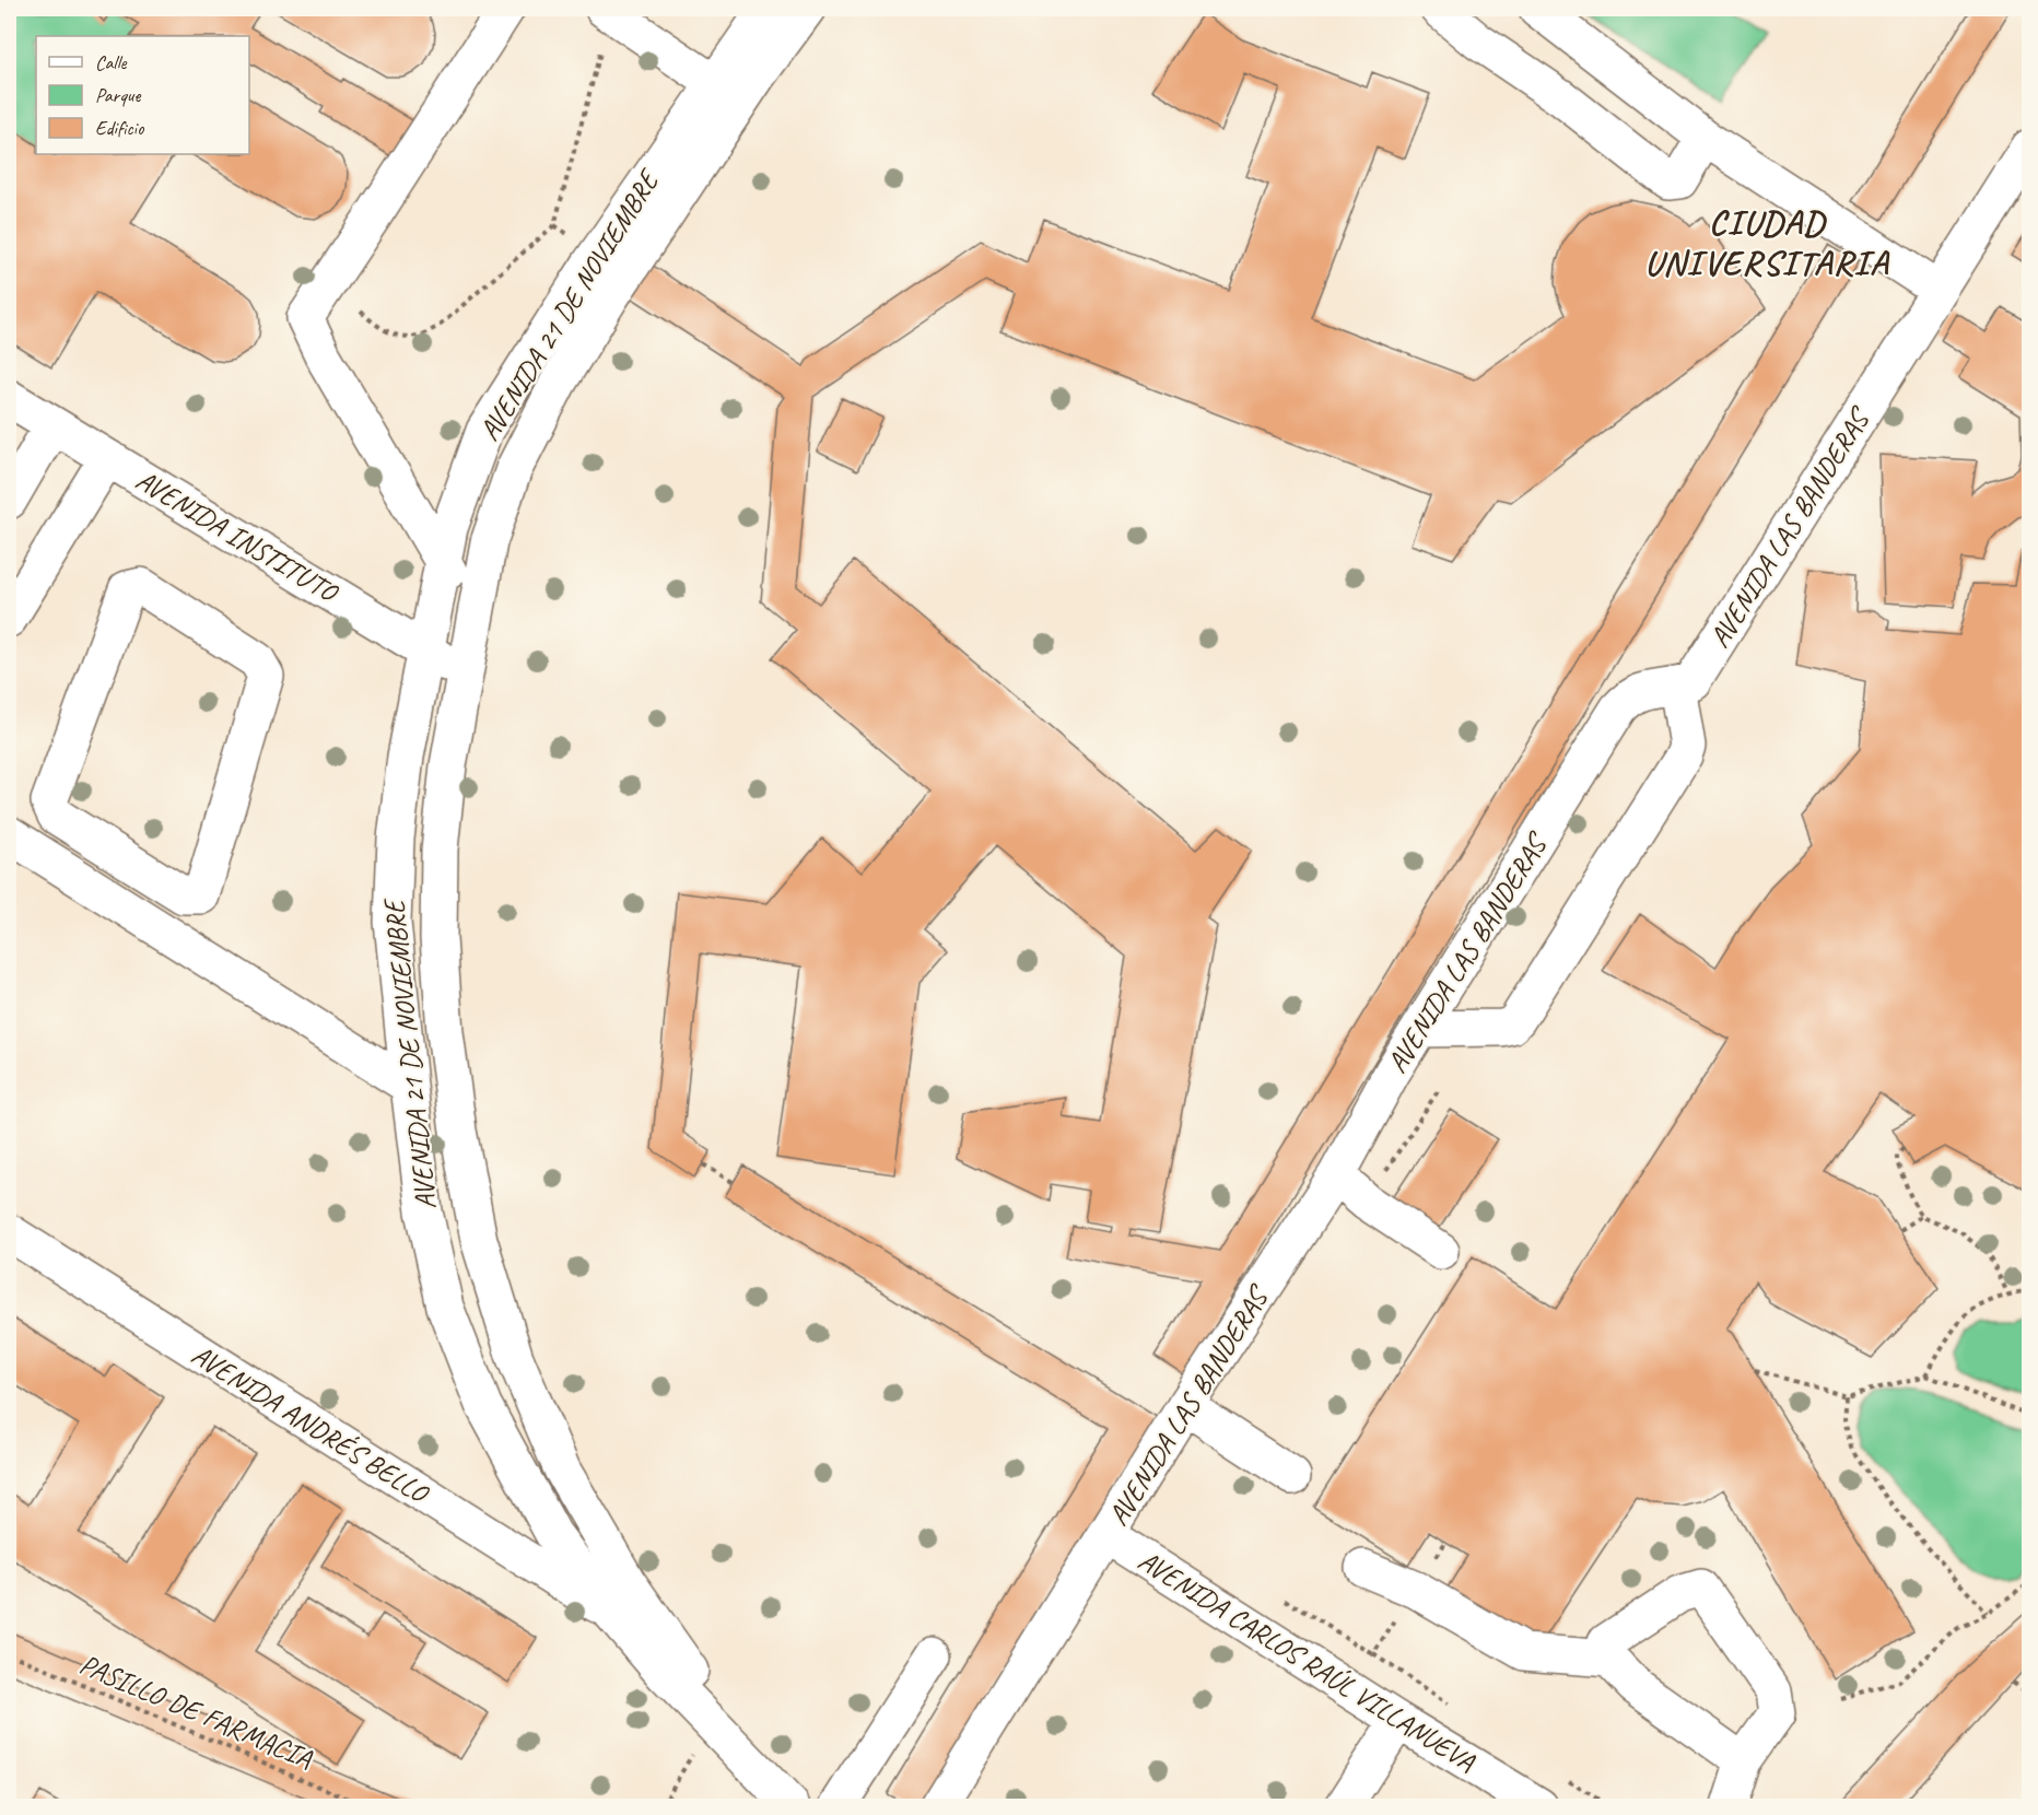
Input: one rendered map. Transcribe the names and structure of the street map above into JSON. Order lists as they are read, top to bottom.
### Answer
{
  "streets": {
    "lane": [
      "AVENIDA 21 DE NOVIEMBRE",
      "AVENIDA LAS BANDERAS",
      "AVENIDA INSTITUTO",
      "AVENIDA ANDRÉS BELLO",
      "AVENIDA CARLOS RAÚL VILLANUEVA"
    ],
    "path": ["PASILLO DE FARMACIA"]
  },
  "crossings": [
    ["AVENIDA 21 DE NOVIEMBRE", "AVENIDA INSTITUTO"],
    ["AVENIDA 21 DE NOVIEMBRE", "AVENIDA ANDRÉS BELLO"],
    ["AVENIDA LAS BANDERAS", "AVENIDA CARLOS RAÚL VILLANUEVA"]
  ],
  "districts": ["CIUDAD UNIVERSITARIA"],
  "legend": ["Calle", "Parque", "Edificio"]
}
